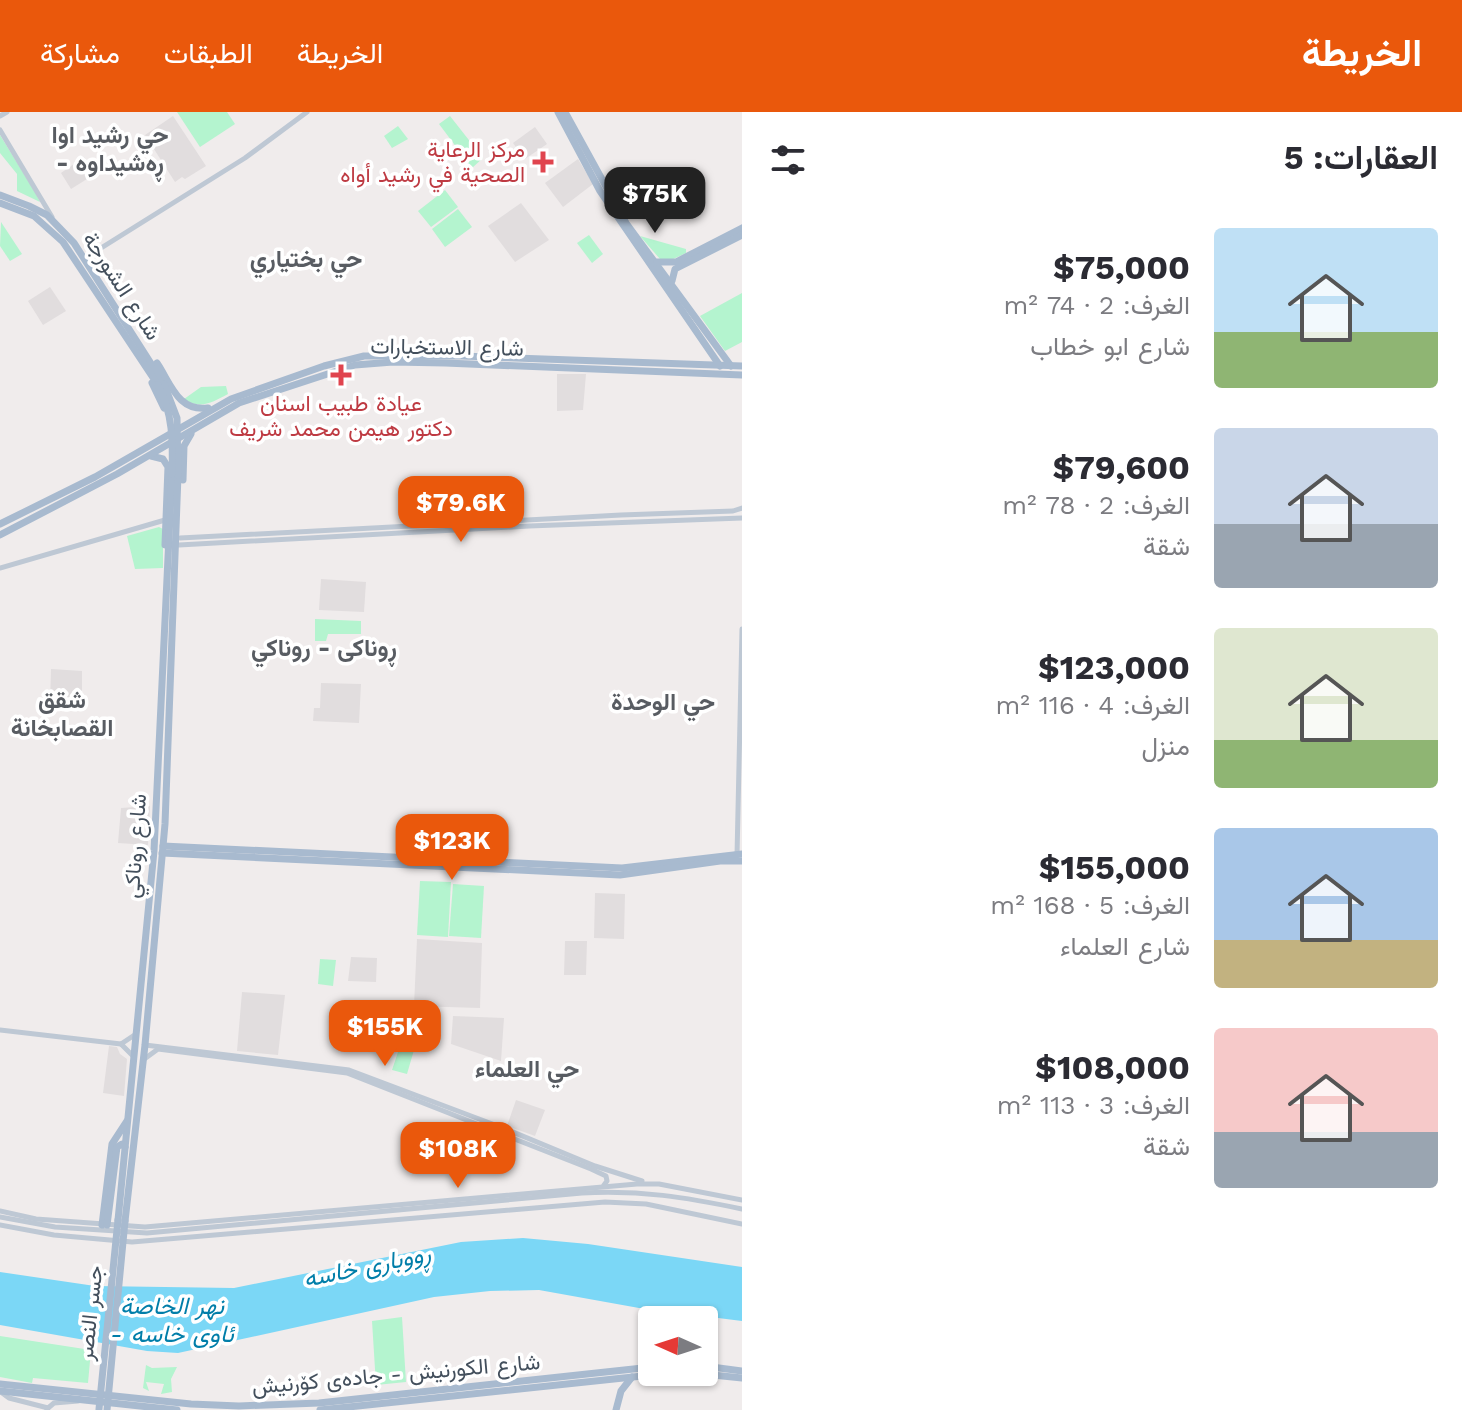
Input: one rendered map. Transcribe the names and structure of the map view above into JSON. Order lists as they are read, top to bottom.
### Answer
{
  "streets": {
    "main road": [
      "شارع الشورجة",
      "شارع الاستخبارات",
      "شارع روناكي",
      "جسر النصر",
      "شارع الكورنيش - جادەی کۆرنیش"
    ]
  },
  "crossings": [
    ["شارع روناكي", "جسر النصر"]
  ],
  "districts": [
    "حي رشيد اوا - ڕەشیداوە",
    "حي بختياري",
    "ڕوناکی - روناكي",
    "شقق القصابخانة",
    "حي الوحدة",
    "حي العلماء"
  ],
  "water": ["ڕووباری خاسە", "نهر الخاصة - ئاوی خاسە"],
  "places": {
    "health": ["مركز الرعاية الصحية في رشيد أواه", "عيادة طبيب اسنان دكتور هيمن محمد شريف"]
  },
  "north": "left",
  "page": {
    "header": "الخريطة",
    "nav": ["الخريطة", "الطبقات", "مشاركة"],
    "heading": "العقارات: 5",
    "price": [
      "$75K",
      "$79.6K",
      "$123K",
      "$155K",
      "$108K"
    ],
    "list": [
      {
        "name": "$75,000",
        "note": "الغرف: 2 · 74 m² · شارع ابو خطاب"
      },
      {
        "name": "$79,600",
        "note": "الغرف: 2 · 78 m² · شقة"
      },
      {
        "name": "$123,000",
        "note": "الغرف: 4 · 116 m² · منزل"
      },
      {
        "name": "$155,000",
        "note": "الغرف: 5 · 168 m² · شارع العلماء"
      },
      {
        "name": "$108,000",
        "note": "الغرف: 3 · 113 m² · شقة"
      }
    ]
  }
}
